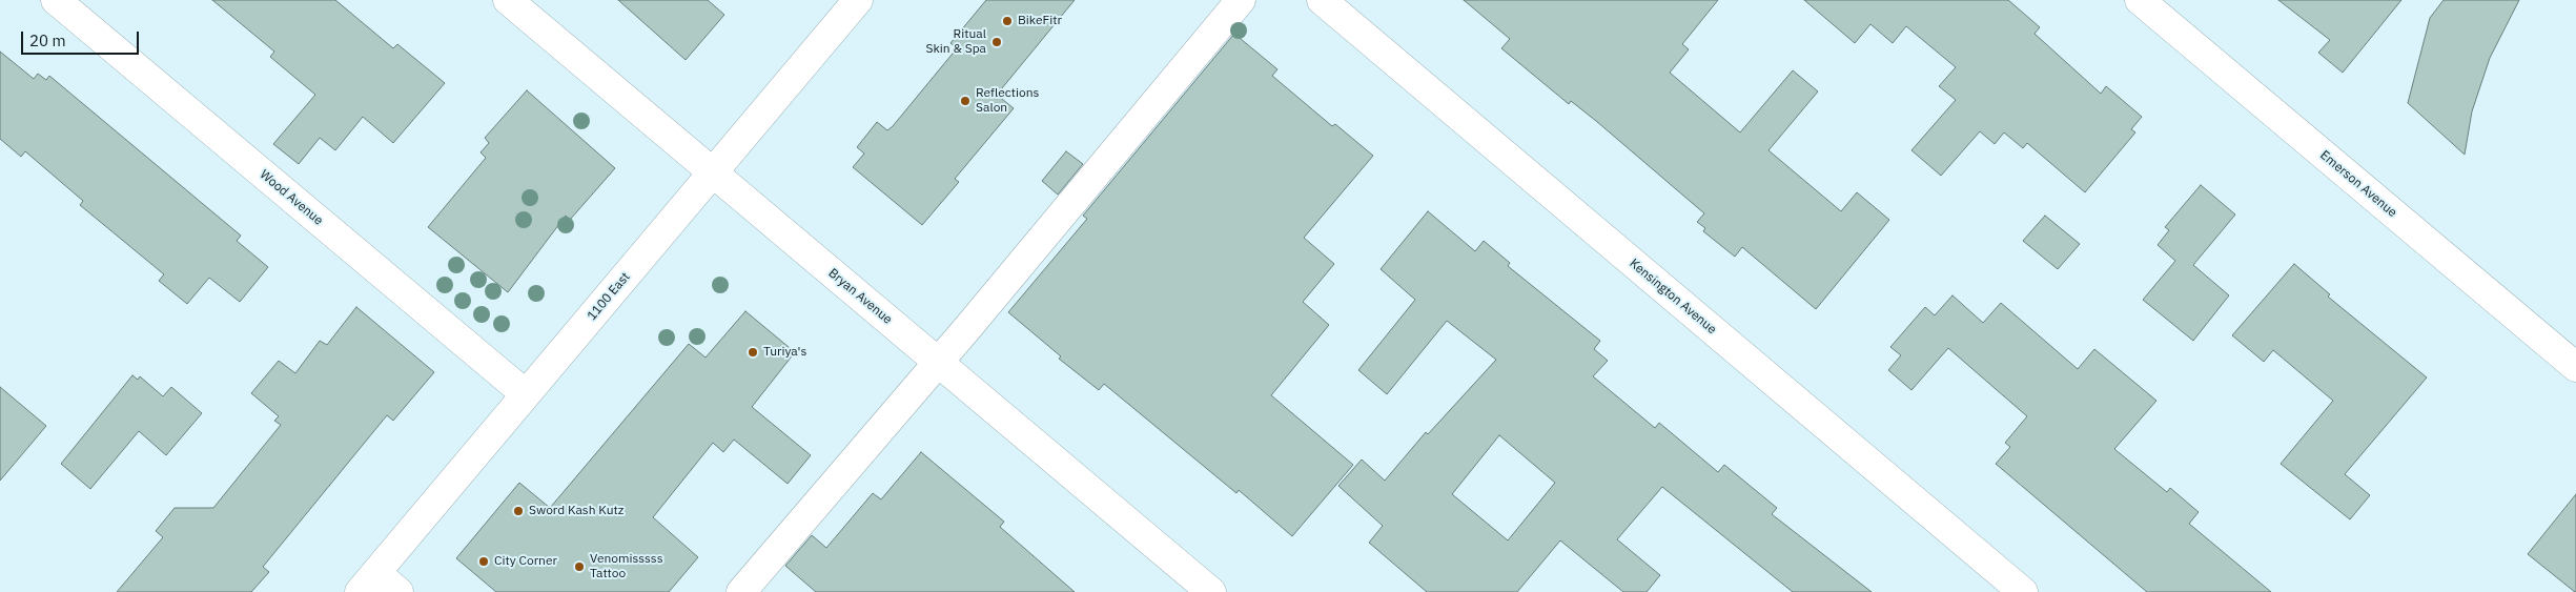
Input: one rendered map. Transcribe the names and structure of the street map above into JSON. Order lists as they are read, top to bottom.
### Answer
{
  "streets": {
    "street": [
      "Emerson Avenue",
      "Wood Avenue",
      "1100 East",
      "Bryan Avenue",
      "Kensington Avenue"
    ]
  },
  "crossings": [
    ["Wood Avenue", "1100 East"],
    ["1100 East", "Bryan Avenue"]
  ],
  "places": [
    "BikeFitr",
    "Ritual Skin & Spa",
    "Reflections Salon",
    "Turiya's",
    "Sword Kash Kutz",
    "City Corner",
    "Venomisssss Tattoo"
  ],
  "scale_bar": "20 m"
}
